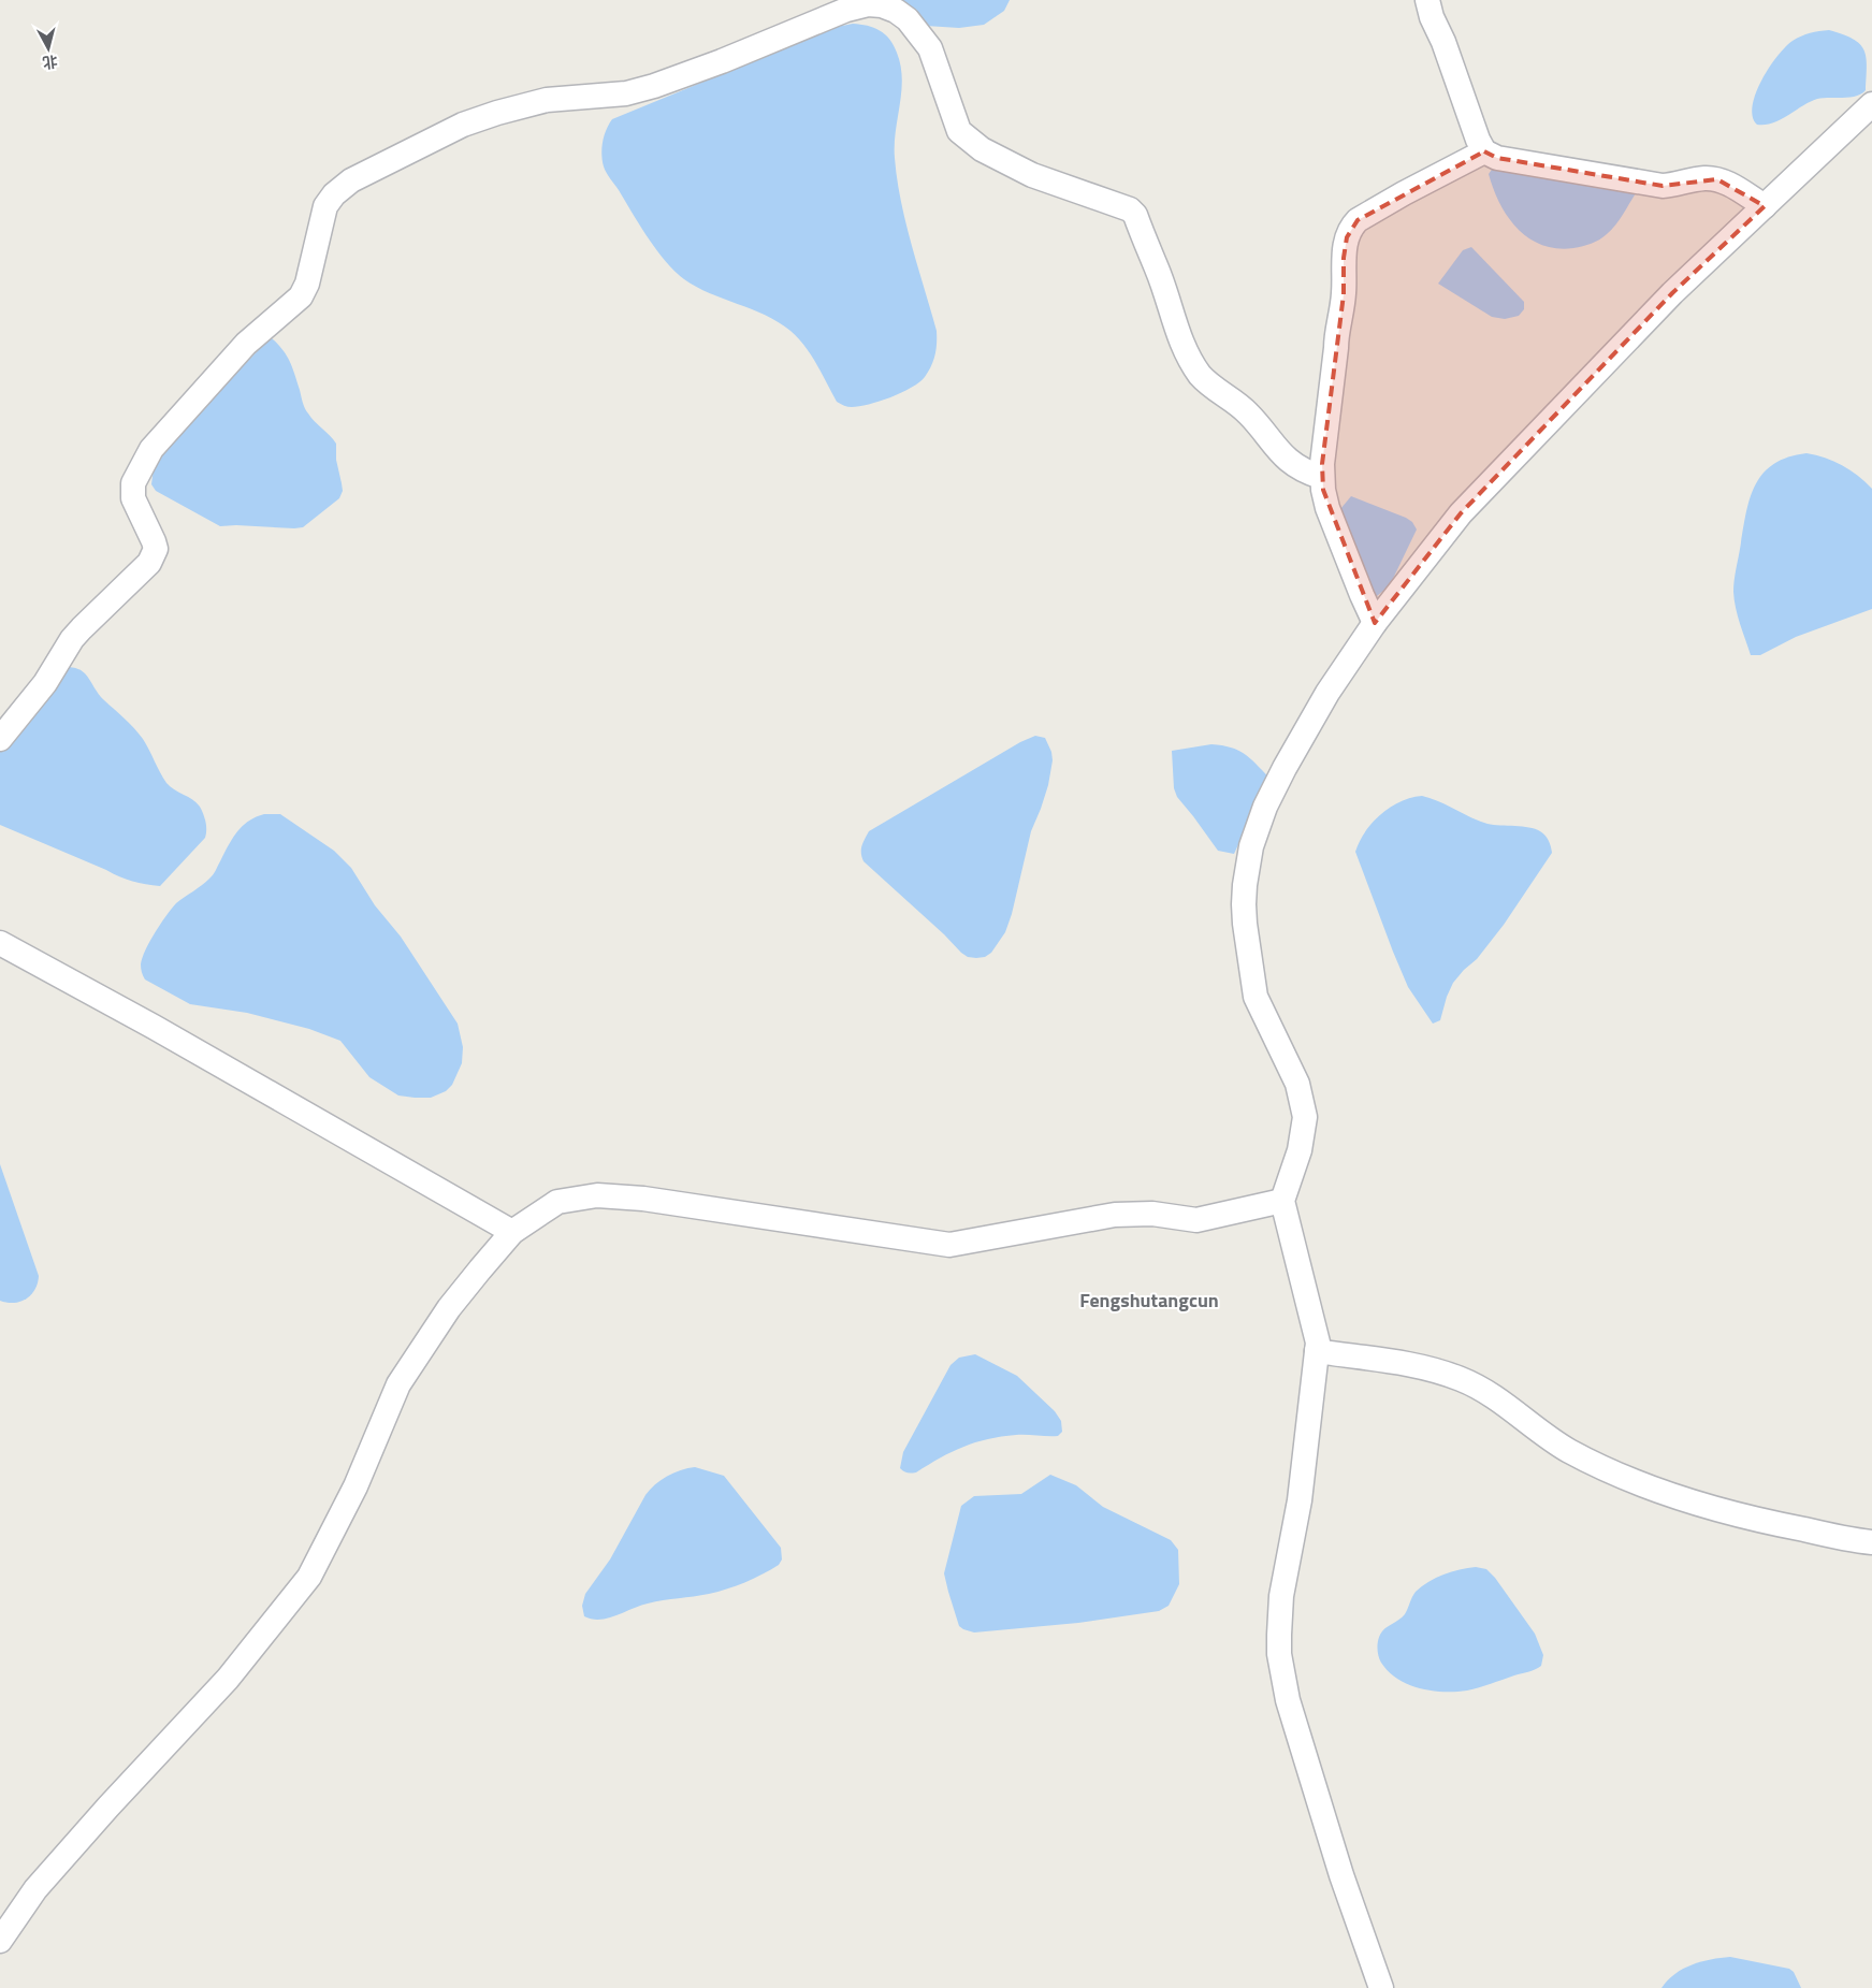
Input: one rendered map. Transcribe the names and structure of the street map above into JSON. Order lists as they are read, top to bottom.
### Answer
{
  "districts": ["Fengshutangcun"],
  "north": "bottom"
}
